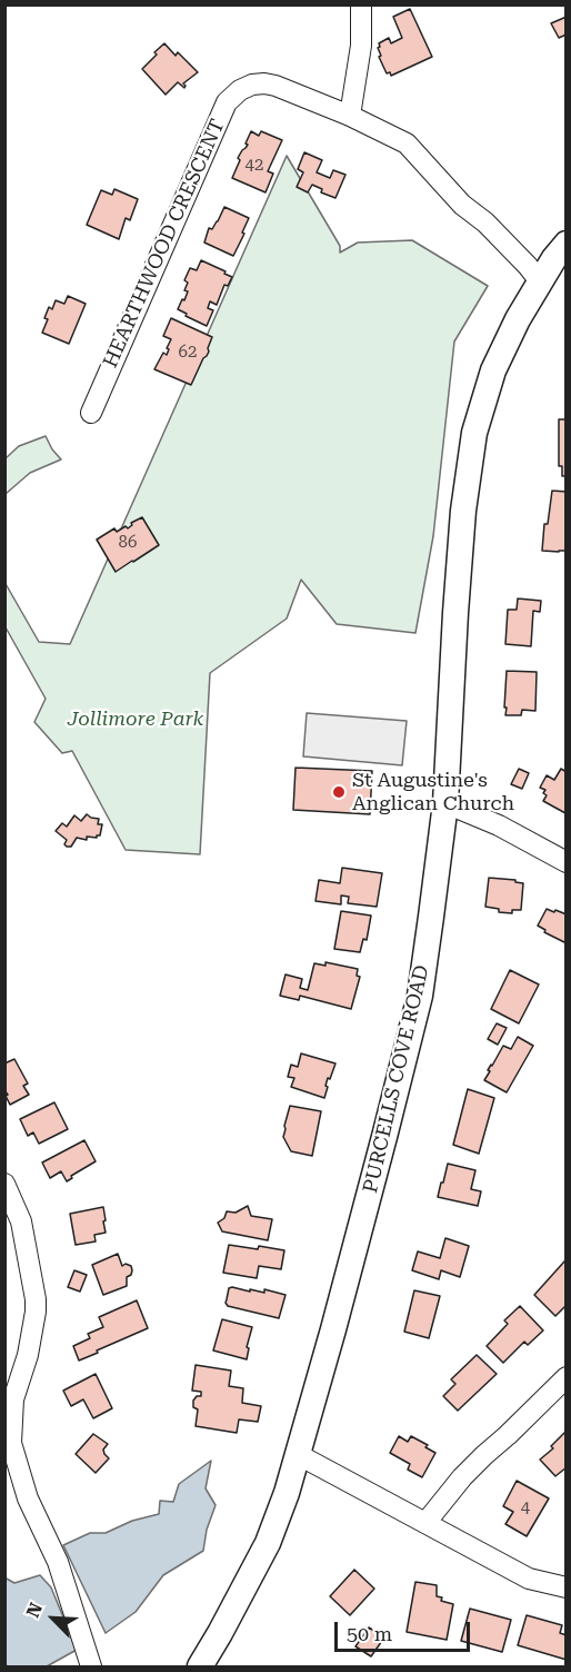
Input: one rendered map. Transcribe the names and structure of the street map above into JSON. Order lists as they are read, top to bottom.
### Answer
{
  "streets": {
    "main road": ["PURCELLS COVE ROAD"],
    "street": ["HEARTHWOOD CRESCENT"]
  },
  "crossings": [
    ["HEARTHWOOD CRESCENT", "PURCELLS COVE ROAD"]
  ],
  "parks": ["Jollimore Park"],
  "places": ["St Augustine's Anglican Church"],
  "house_numbers": [
    "42",
    "62",
    "86",
    "4"
  ],
  "scale_bar": "50 m",
  "north": "top left"
}
